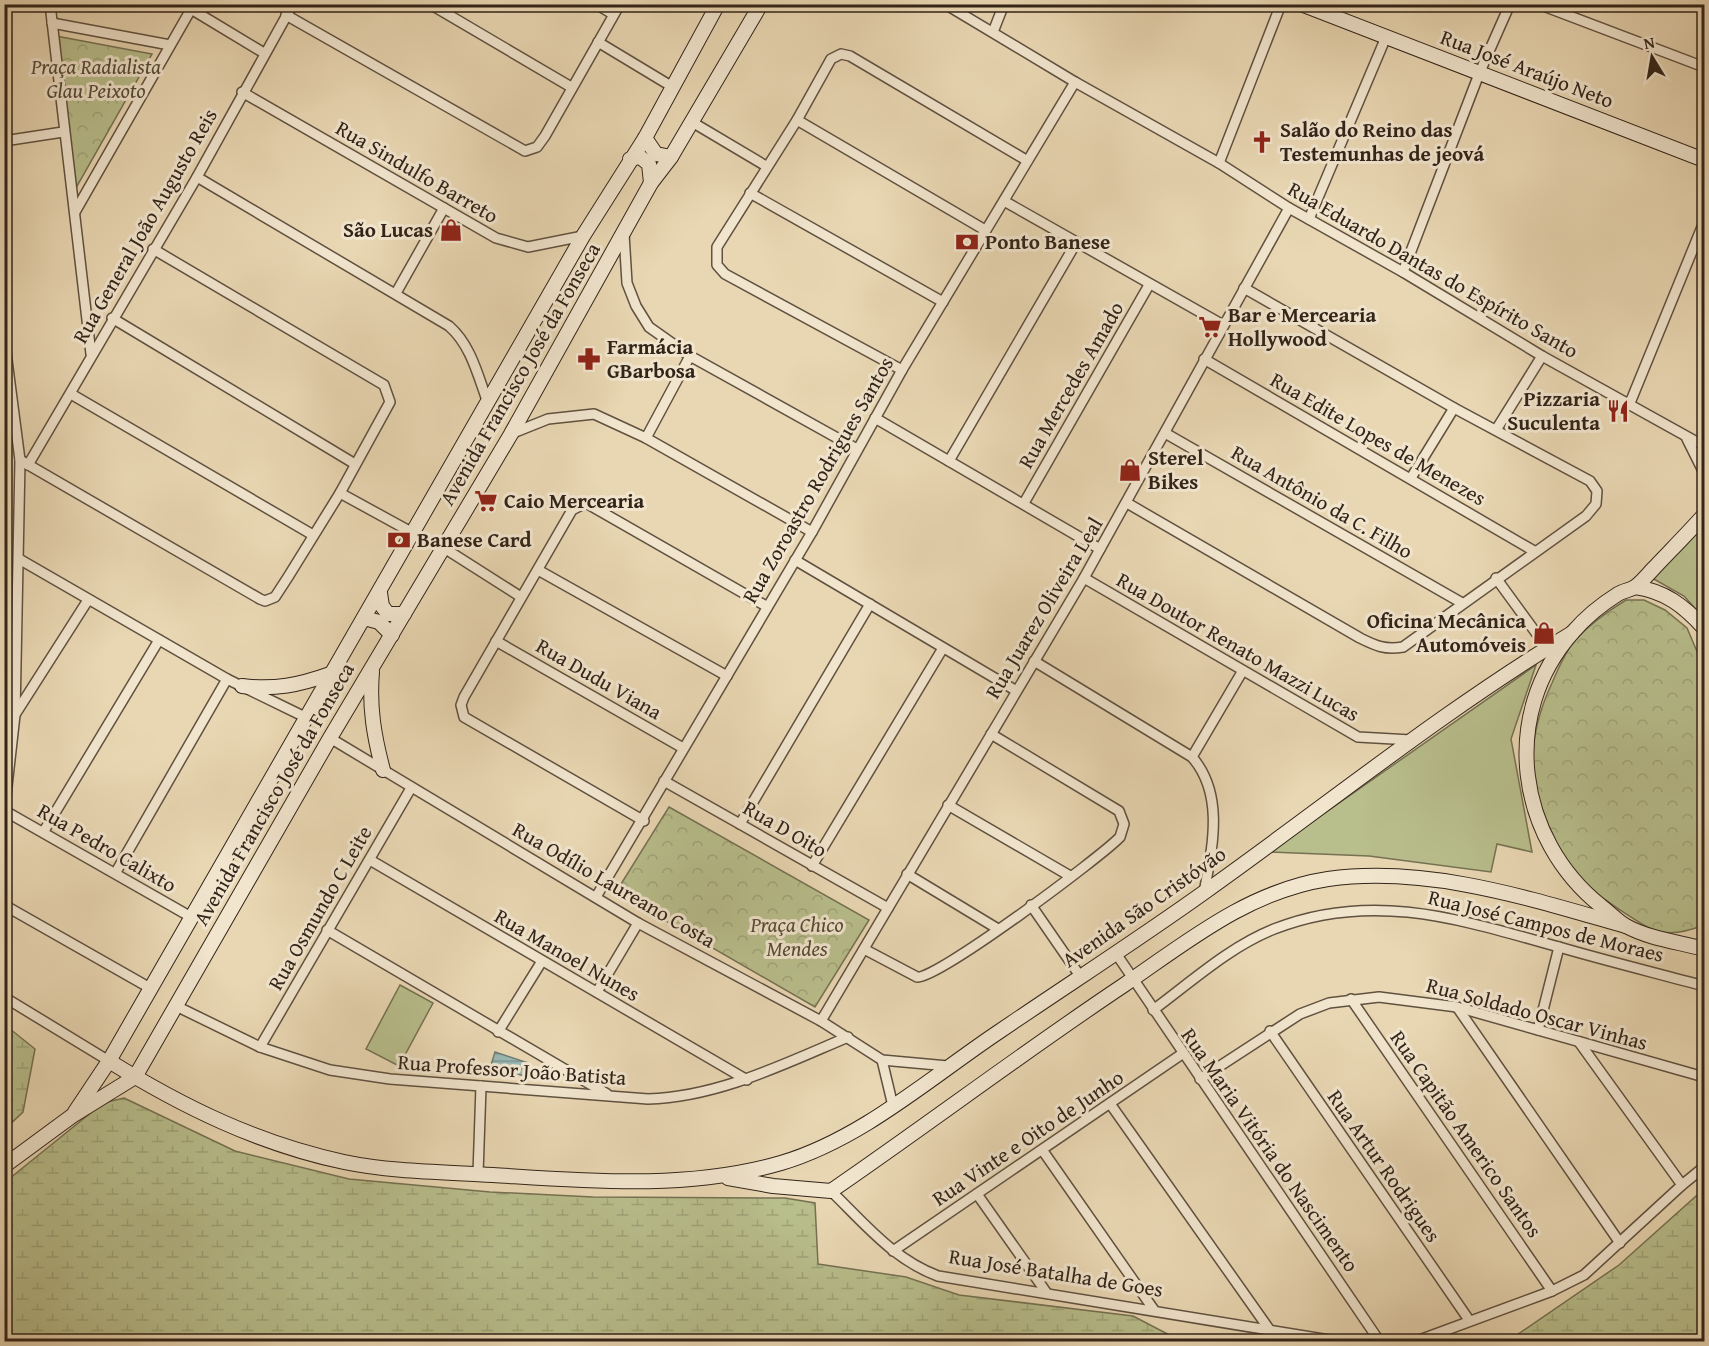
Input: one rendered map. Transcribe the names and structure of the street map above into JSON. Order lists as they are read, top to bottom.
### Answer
{
  "streets": {
    "main road": ["Rua José Araújo Neto", "Avenida Francisco José da Fonseca", "Avenida São Cristóvão"],
    "street": [
      "Rua Sindulfo Barreto",
      "Rua General João Augusto Reis",
      "Rua Eduardo Dantas do Espírito Santo",
      "Rua Mercedes Amado",
      "Rua Edite Lopes de Menezes",
      "Rua Zoroastro Rodrigues Santos",
      "Rua Antônio da C. Filho",
      "Rua Juarez Oliveira Leal",
      "Rua Doutor Renato Mazzi Lucas",
      "Rua Dudu Viana",
      "Rua D Oito",
      "Rua Pedro Calixto",
      "Rua Odílio Laureano Costa",
      "Rua Osmundo C Leite",
      "Rua José Campos de Moraes",
      "Rua Manoel Nunes",
      "Rua Soldado Oscar Vinhas",
      "Rua Professor João Batista",
      "Rua Capitão Americo Santos",
      "Rua Vinte e Oito de Junho",
      "Rua Maria Vitória do Nascimento",
      "Rua Artur Rodrigues",
      "Rua José Batalha de Goes"
    ]
  },
  "crossings": [
    ["Rua Sindulfo Barreto", "Rua General João Augusto Reis"],
    ["Rua Sindulfo Barreto", "Avenida Francisco José da Fonseca"],
    ["Rua Eduardo Dantas do Espírito Santo", "Rua Zoroastro Rodrigues Santos"],
    ["Rua Eduardo Dantas do Espírito Santo", "Rua Juarez Oliveira Leal"],
    ["Avenida Francisco José da Fonseca", "Rua Pedro Calixto"],
    ["Avenida Francisco José da Fonseca", "Rua Odílio Laureano Costa"],
    ["Avenida Francisco José da Fonseca", "Rua Professor João Batista"],
    ["Rua Edite Lopes de Menezes", "Rua Juarez Oliveira Leal"],
    ["Rua Zoroastro Rodrigues Santos", "Rua Dudu Viana"],
    ["Rua Zoroastro Rodrigues Santos", "Rua D Oito"],
    ["Rua Zoroastro Rodrigues Santos", "Rua Odílio Laureano Costa"],
    ["Rua Antônio da C. Filho", "Rua Juarez Oliveira Leal"],
    ["Rua Juarez Oliveira Leal", "Rua Doutor Renato Mazzi Lucas"],
    ["Rua Juarez Oliveira Leal", "Rua D Oito"],
    ["Rua Juarez Oliveira Leal", "Rua Odílio Laureano Costa"],
    ["Rua Doutor Renato Mazzi Lucas", "Avenida São Cristóvão"],
    ["Rua Odílio Laureano Costa", "Rua Osmundo C Leite"],
    ["Rua Odílio Laureano Costa", "Rua Professor João Batista"],
    ["Avenida São Cristóvão", "Rua Maria Vitória do Nascimento"],
    ["Rua Osmundo C Leite", "Rua Manoel Nunes"],
    ["Rua Osmundo C Leite", "Rua Professor João Batista"],
    ["Rua José Campos de Moraes", "Rua Maria Vitória do Nascimento"],
    ["Rua Manoel Nunes", "Rua Professor João Batista"],
    ["Rua Soldado Oscar Vinhas", "Rua Capitão Americo Santos"],
    ["Rua Soldado Oscar Vinhas", "Rua Maria Vitória do Nascimento"],
    ["Rua Soldado Oscar Vinhas", "Rua Artur Rodrigues"],
    ["Rua Vinte e Oito de Junho", "Rua Maria Vitória do Nascimento"],
    ["Rua Vinte e Oito de Junho", "Rua José Batalha de Goes"]
  ],
  "parks": ["Praça Radialista Glau Peixoto", "Praça Chico Mendes"],
  "places": {
    "church": ["Salão do Reino das Testemunhas de jeová"],
    "shop": ["São Lucas", "Sterel Bikes", "Oficina Mecânica Automóveis"],
    "bank": ["Ponto Banese", "Banese Card"],
    "supermarket": ["Bar e Mercearia Hollywood", "Caio Mercearia"],
    "pharmacy": ["Farmácia GBarbosa"],
    "restaurant": ["Pizzaria Suculenta"]
  },
  "north": "top"
}
